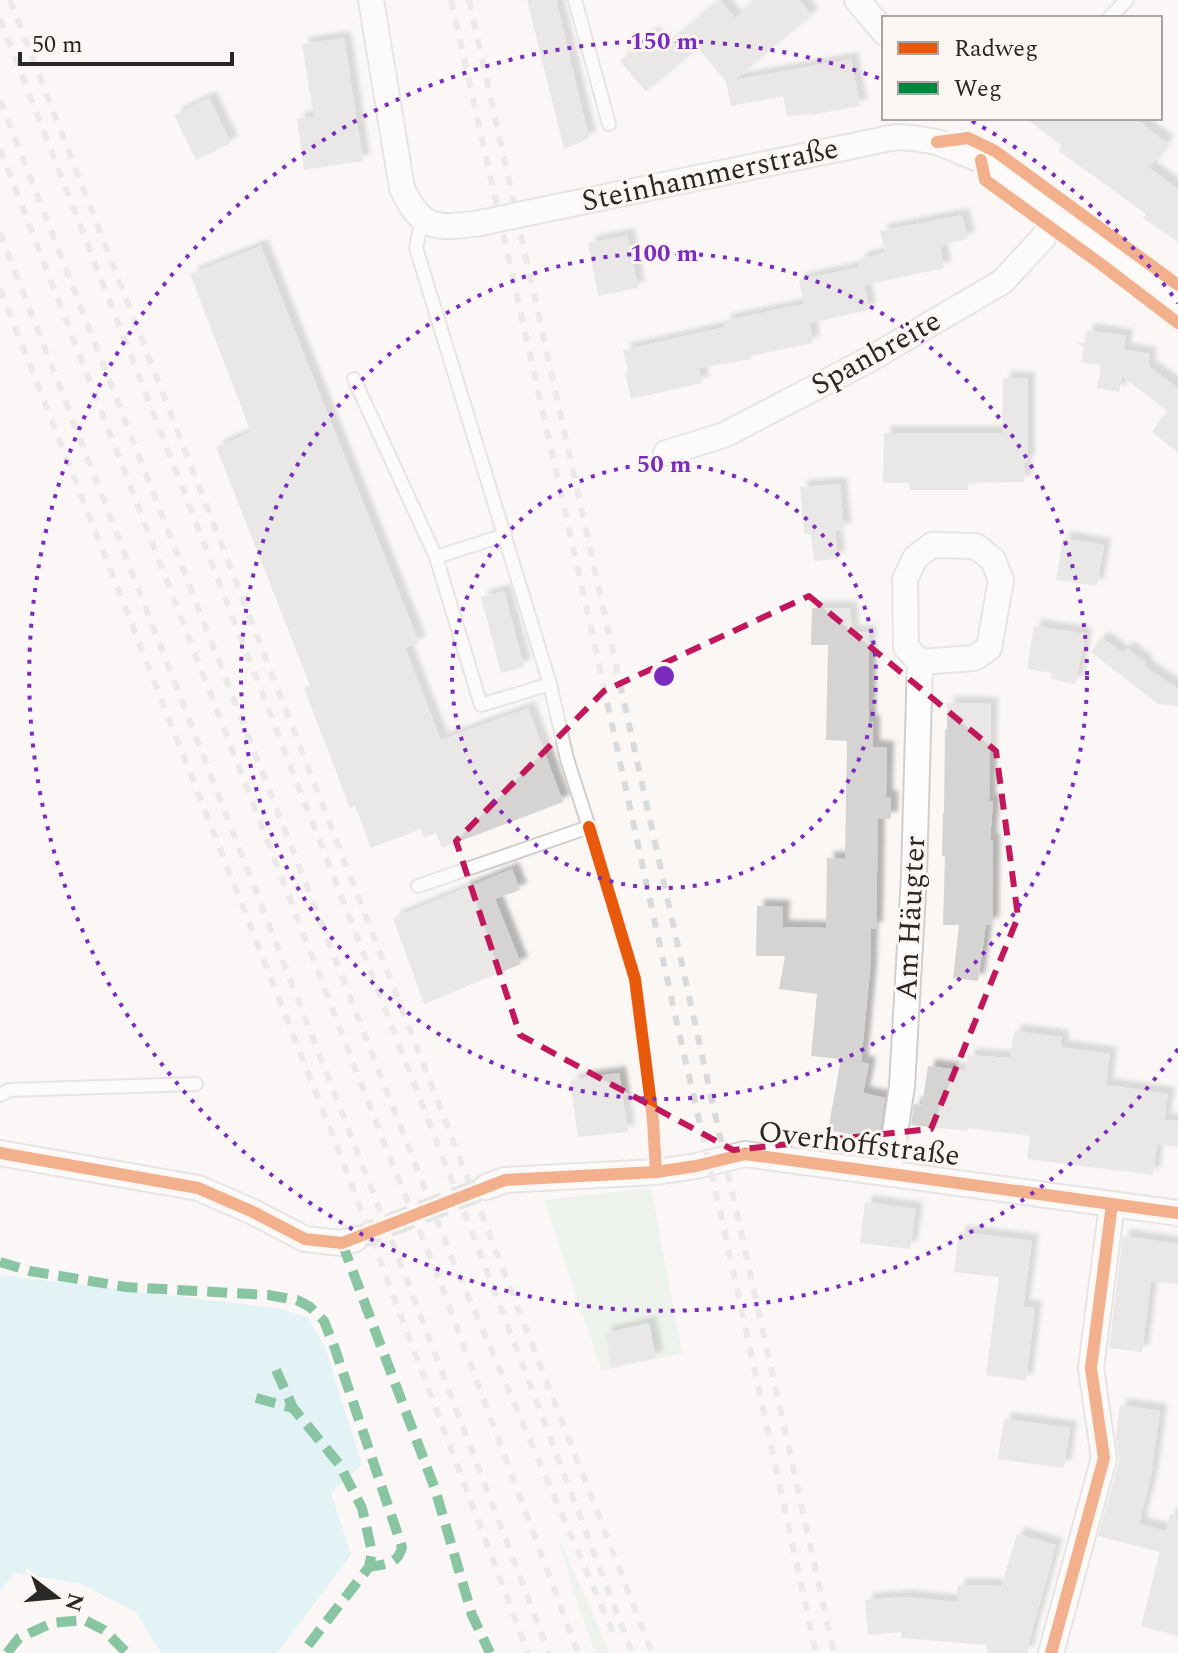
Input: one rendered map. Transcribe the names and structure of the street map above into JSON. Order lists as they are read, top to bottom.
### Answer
{
  "streets": {
    "street": [
      "Steinhammerstraße",
      "Spanbreite",
      "Am Häugter",
      "Overhoffstraße"
    ]
  },
  "crossings": [
    ["Steinhammerstraße", "Spanbreite"],
    ["Am Häugter", "Overhoffstraße"]
  ],
  "legend": ["Radweg", "Weg"],
  "scale_bar": "50 m",
  "north": "right",
  "rings": ["150 m", "100 m", "50 m"]
}
